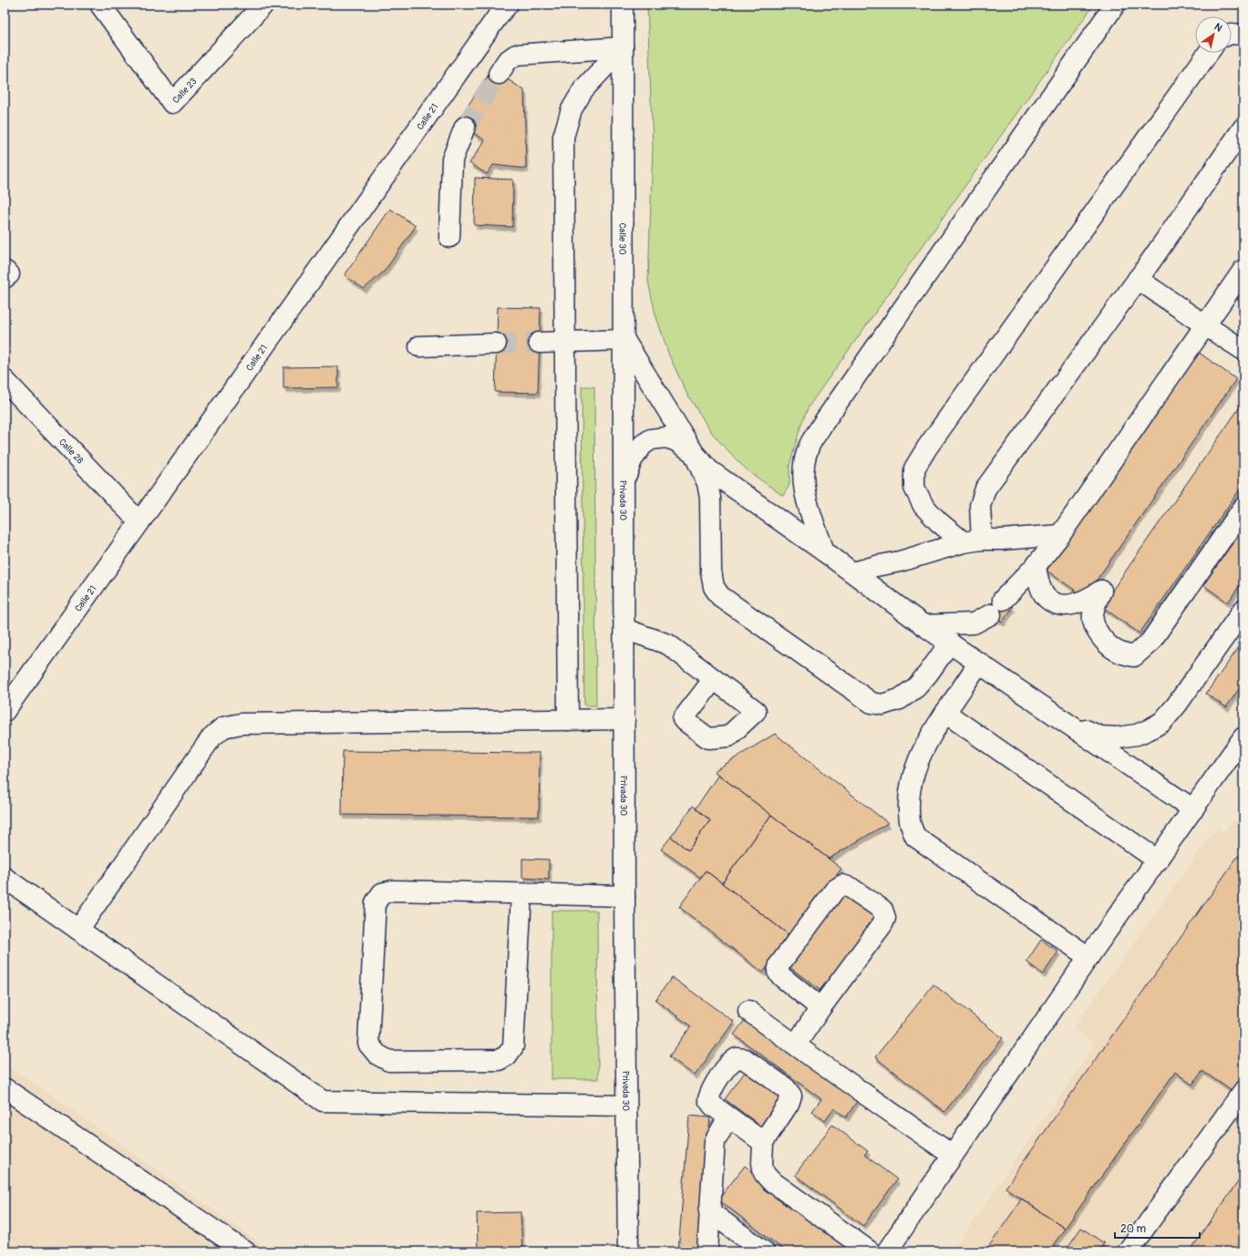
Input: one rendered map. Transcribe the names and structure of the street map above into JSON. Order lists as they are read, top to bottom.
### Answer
{
  "streets": {
    "street": [
      "Calle 23",
      "Calle 21",
      "Calle 30",
      "Calle 28",
      "Privada 30"
    ]
  },
  "crossings": [
    ["Calle 21", "Calle 28"],
    ["Calle 30", "Privada 30"]
  ],
  "scale_bar": "20 m",
  "north": "top right"
}
